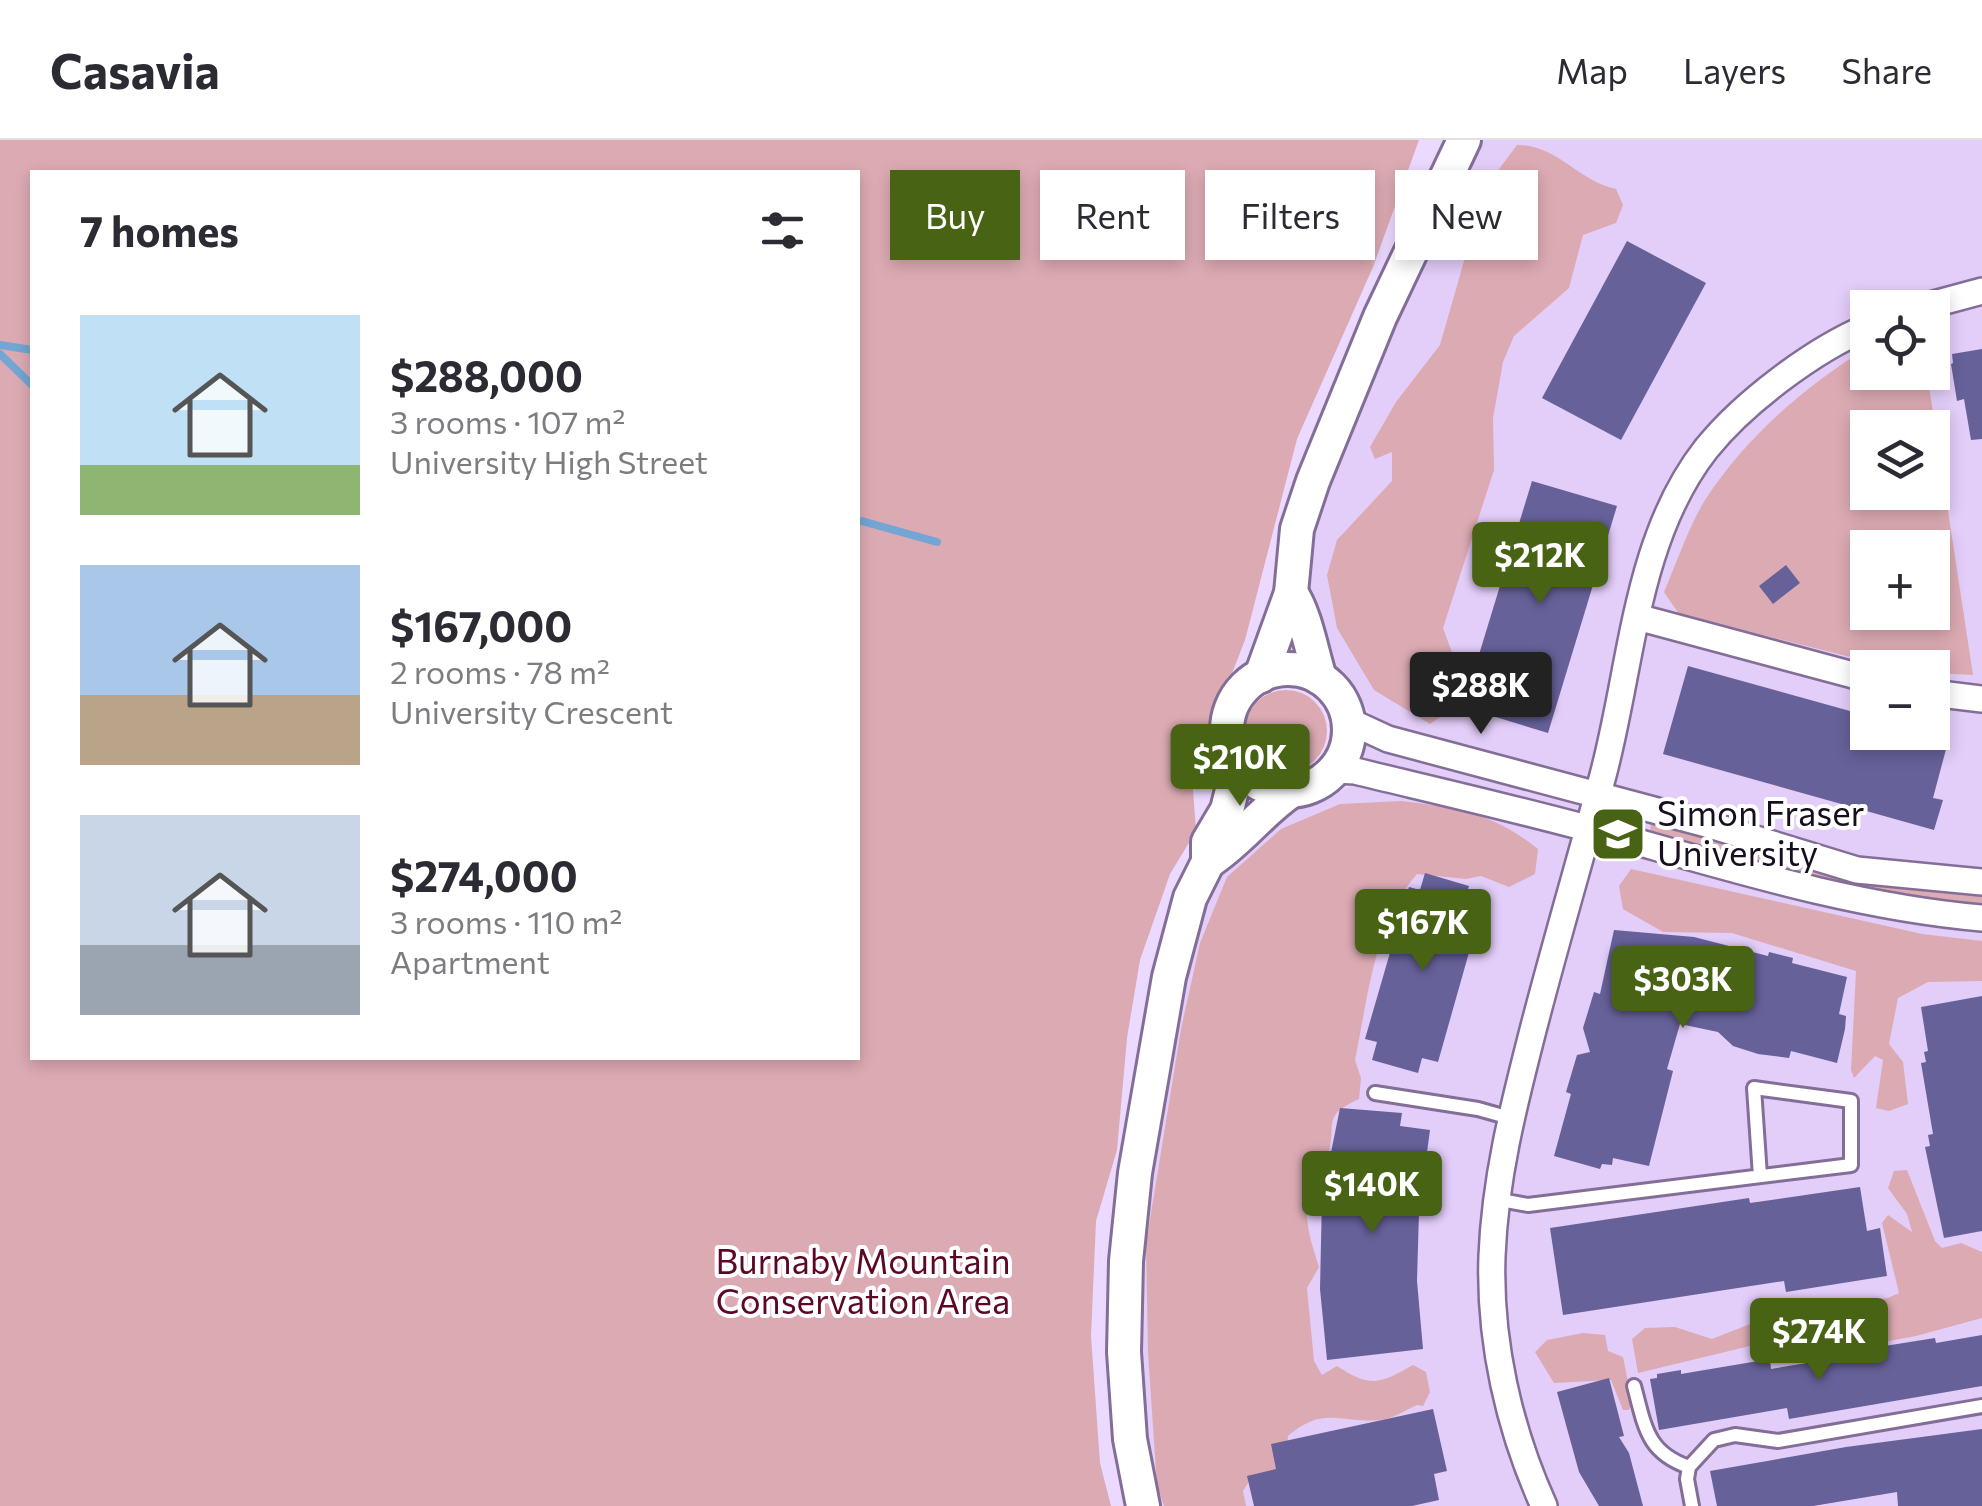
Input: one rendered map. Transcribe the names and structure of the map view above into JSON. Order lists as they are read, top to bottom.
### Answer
{
  "parks": ["Burnaby Mountain Conservation Area"],
  "places": {
    "school or university": ["Simon Fraser University"]
  },
  "page": {
    "header": "Casavia",
    "nav": ["Map", "Layers", "Share"],
    "chip": [
      "Buy",
      "Rent",
      "Filters",
      "New"
    ],
    "heading": "7 homes",
    "map_buttons": ["+", "−"],
    "list": [
      {
        "name": "$288,000",
        "note": "3 rooms · 107 m² · University High Street"
      },
      {
        "name": "$167,000",
        "note": "2 rooms · 78 m² · University Crescent"
      },
      {
        "name": "$274,000",
        "note": "3 rooms · 110 m² · Apartment"
      }
    ],
    "price": [
      "$212K",
      "$288K",
      "$210K",
      "$167K",
      "$303K",
      "$140K",
      "$274K"
    ]
  }
}
